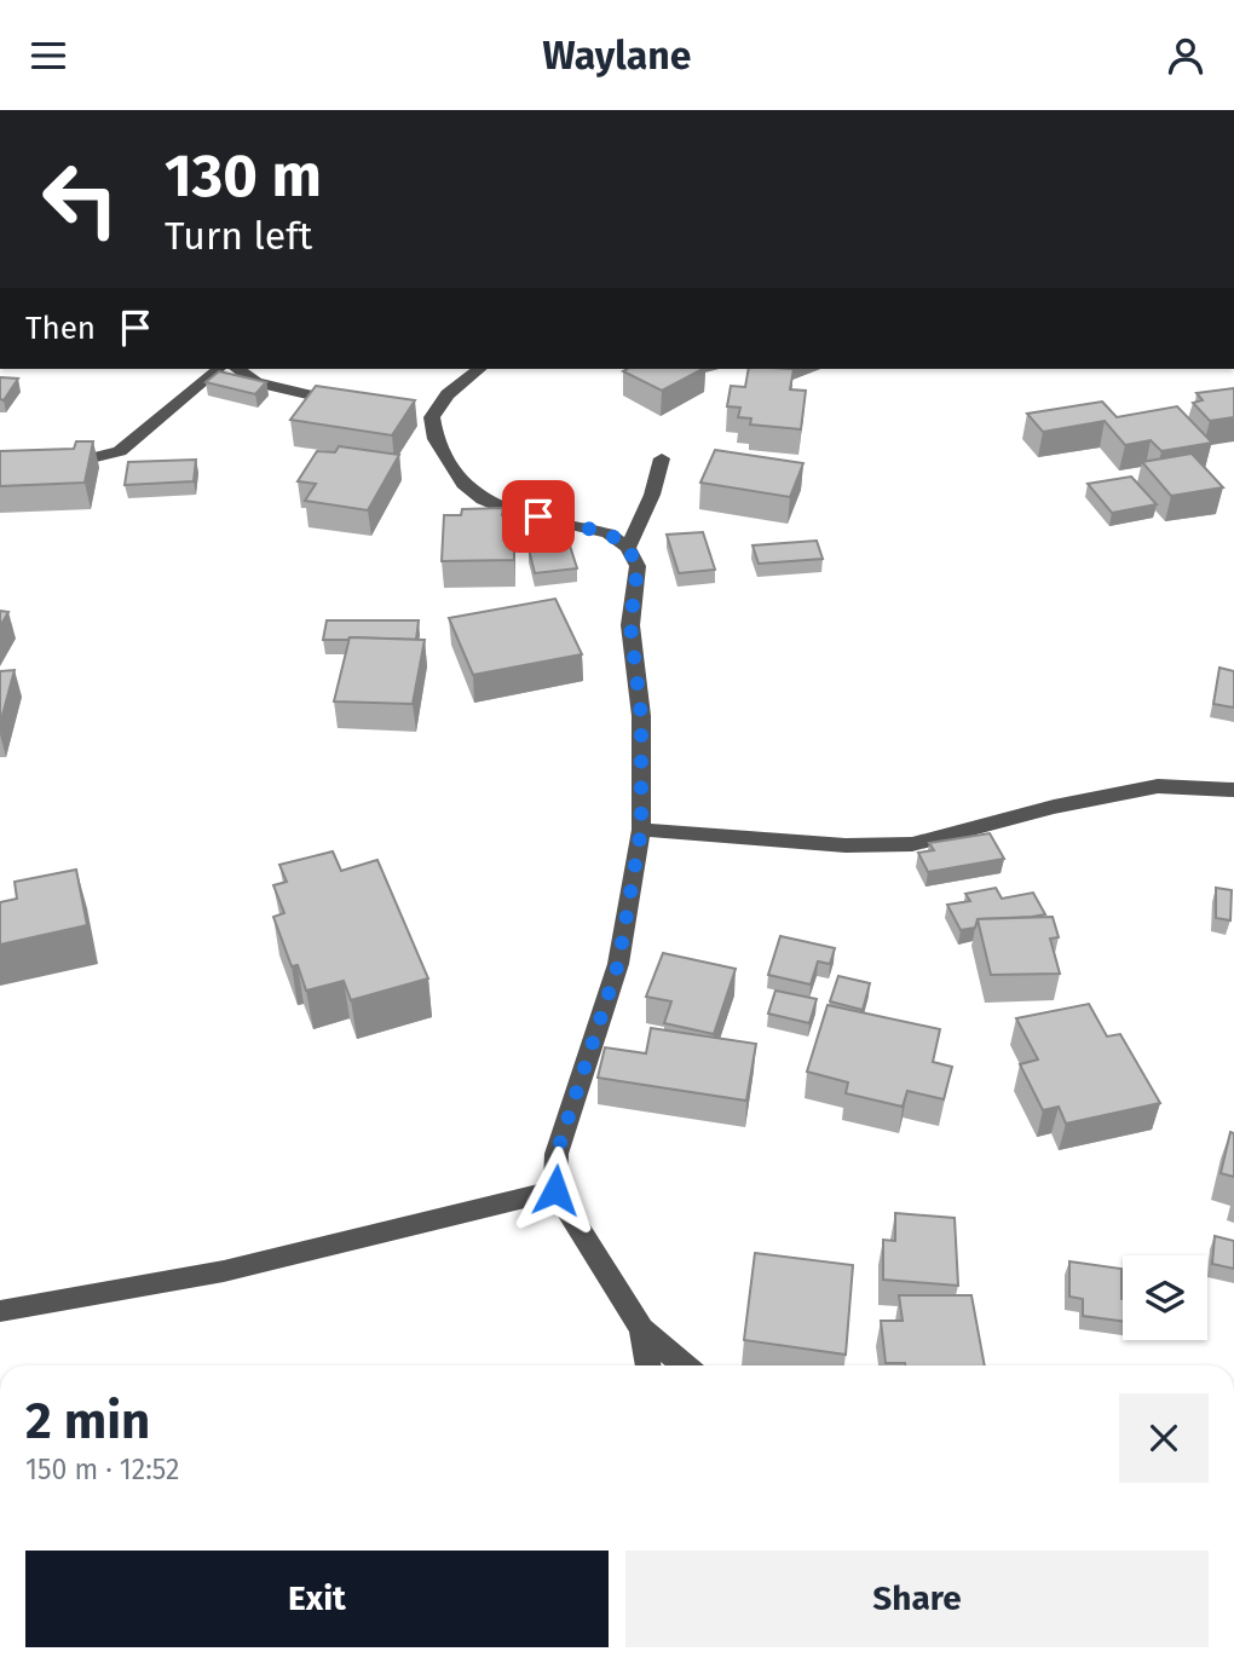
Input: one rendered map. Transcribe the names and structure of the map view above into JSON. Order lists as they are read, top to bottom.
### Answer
{
  "page": {
    "header": "Waylane",
    "turn": ["130 m", "Turn left"],
    "then": "Then",
    "heading": ["2 min", "150 m · 12:52"],
    "buttons": ["Exit", "Share"]
  }
}
